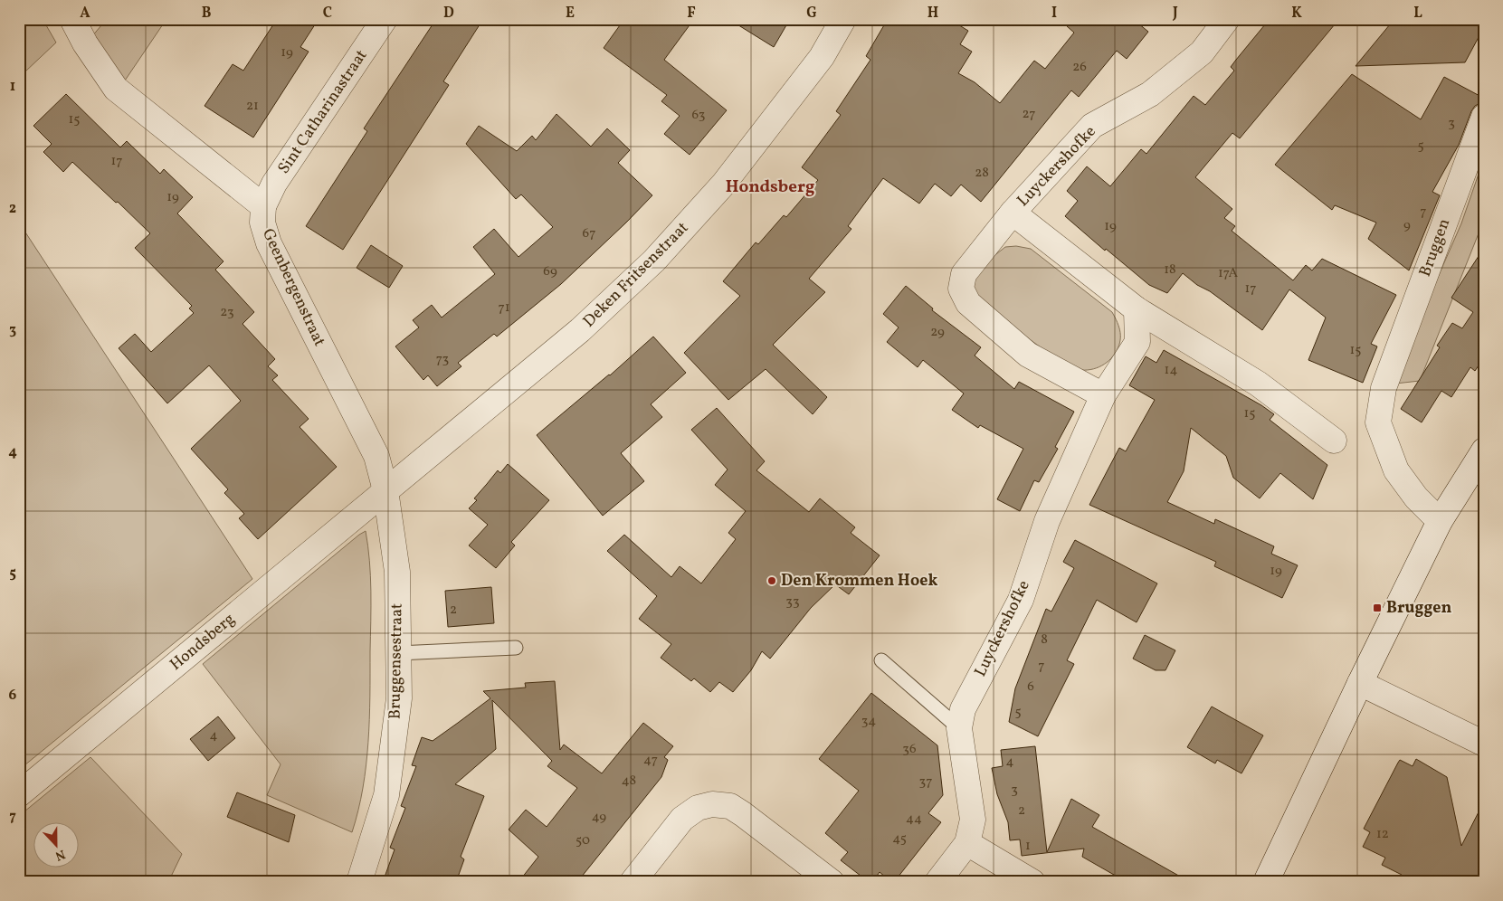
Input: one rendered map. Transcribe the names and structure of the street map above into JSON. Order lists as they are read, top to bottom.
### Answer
{
  "streets": {
    "street": [
      "Sint Catharinastraat",
      "Luyckershofke",
      "Bruggen",
      "Deken Fritsenstraat",
      "Geenbergenstraat",
      "Hondsberg",
      "Bruggensestraat"
    ]
  },
  "crossings": [
    ["Sint Catharinastraat", "Geenbergenstraat"],
    ["Deken Fritsenstraat", "Geenbergenstraat"],
    ["Deken Fritsenstraat", "Hondsberg"],
    ["Deken Fritsenstraat", "Bruggensestraat"],
    ["Geenbergenstraat", "Hondsberg"],
    ["Geenbergenstraat", "Bruggensestraat"],
    ["Hondsberg", "Bruggensestraat"]
  ],
  "districts": ["Hondsberg"],
  "places": {
    "other": ["Den Krommen Hoek"],
    "transit": ["Bruggen"]
  },
  "house_numbers": [
    "19",
    "26",
    "21",
    "27",
    "63",
    "15",
    "3",
    "5",
    "17",
    "28",
    "19",
    "7",
    "9",
    "19",
    "67",
    "18",
    "69",
    "17A",
    "17",
    "71",
    "23",
    "29",
    "15",
    "73",
    "14",
    "15",
    "19",
    "33",
    "2",
    "8",
    "7",
    "6",
    "5",
    "34",
    "4",
    "36",
    "47",
    "4",
    "48",
    "37",
    "3",
    "2",
    "49",
    "44",
    "12",
    "45",
    "50",
    "1"
  ],
  "north": "bottom",
  "grid": {
    "columns": [
      "A",
      "B",
      "C",
      "D",
      "E",
      "F",
      "G",
      "H",
      "I",
      "J",
      "K",
      "L"
    ],
    "rows": [
      "1",
      "2",
      "3",
      "4",
      "5",
      "6",
      "7"
    ]
  }
}
